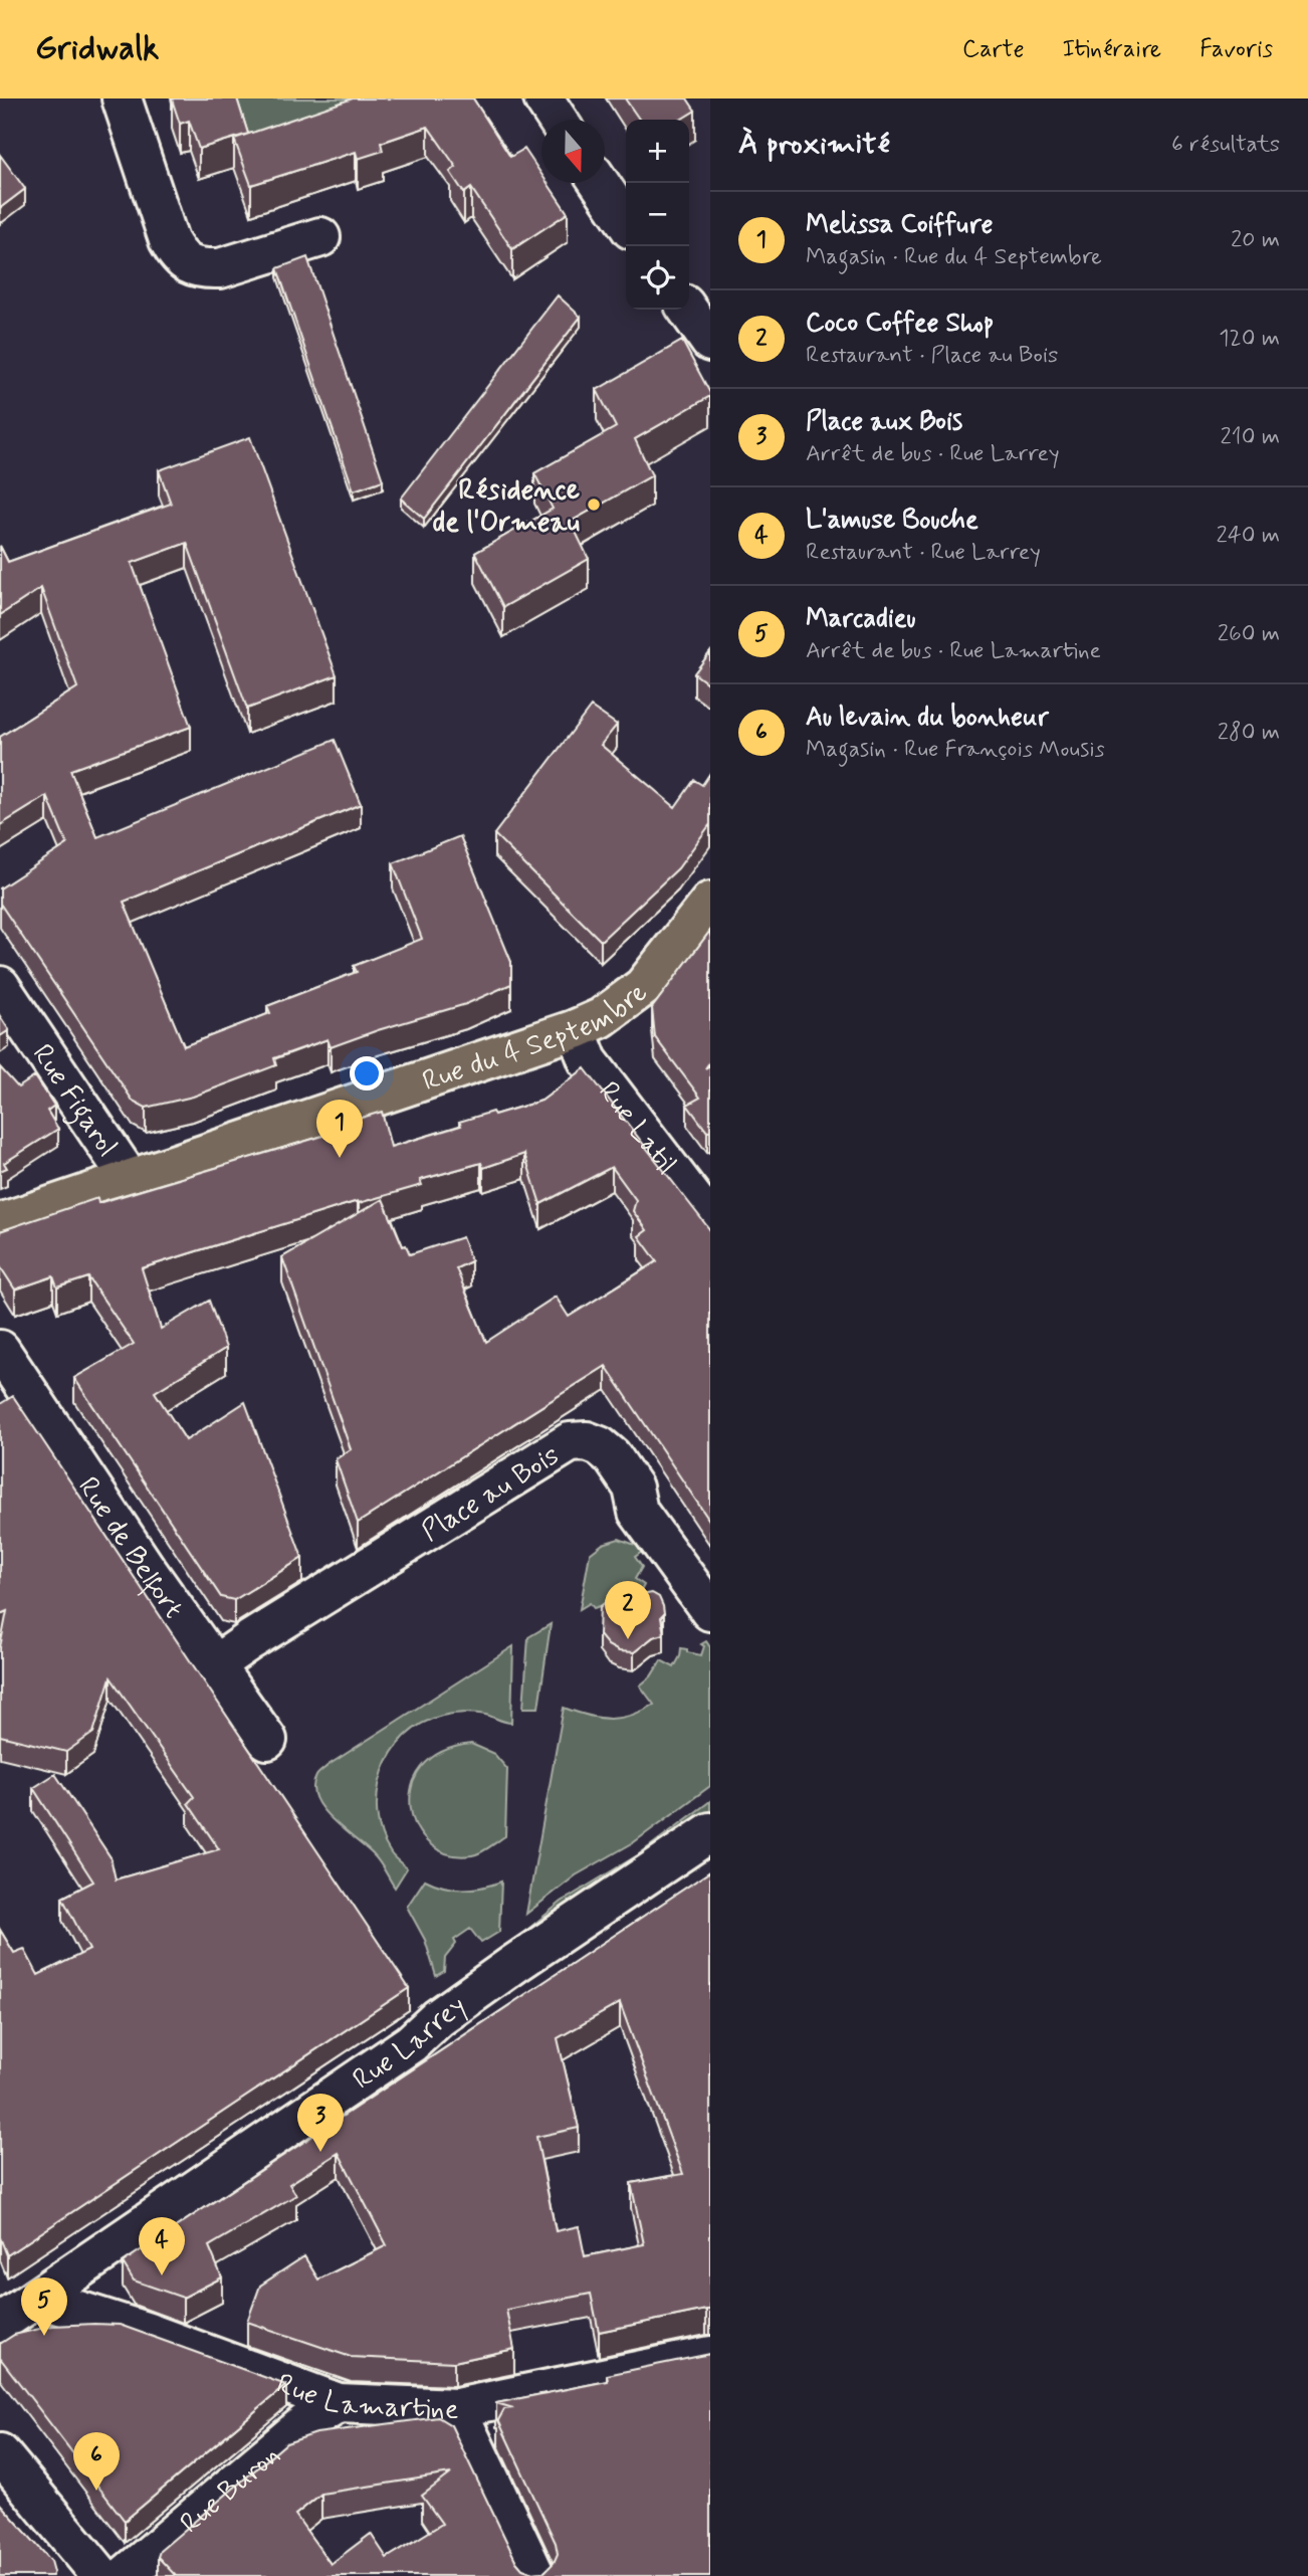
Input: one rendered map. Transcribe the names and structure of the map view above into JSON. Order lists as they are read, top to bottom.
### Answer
{
  "streets": {
    "main road": ["Rue du 4 Septembre"],
    "street": [
      "Rue Figarol",
      "Rue Latil",
      "Place au Bois",
      "Rue de Belfort",
      "Rue Larrey",
      "Rue Lamartine",
      "Rue Buron"
    ]
  },
  "crossings": [
    ["Rue du 4 Septembre", "Rue Figarol"],
    ["Rue du 4 Septembre", "Rue Latil"],
    ["Place au Bois", "Rue de Belfort"],
    ["Rue Larrey", "Rue Lamartine"],
    ["Rue Lamartine", "Rue Buron"]
  ],
  "places": ["Résidence de l'Ormeau"],
  "north": "bottom",
  "page": {
    "header": "Gridwalk",
    "nav": ["Carte", "Itinéraire", "Favoris"],
    "heading": ["À proximité", "6 résultats"],
    "map_buttons": ["+", "−"],
    "list": [
      {
        "mark": "1",
        "name": "Melissa Coiffure",
        "note": "Magasin · Rue du 4 Septembre",
        "value": "20 m"
      },
      {
        "mark": "2",
        "name": "Coco Coffee Shop",
        "note": "Restaurant · Place au Bois",
        "value": "120 m"
      },
      {
        "mark": "3",
        "name": "Place aux Bois",
        "note": "Arrêt de bus · Rue Larrey",
        "value": "210 m"
      },
      {
        "mark": "4",
        "name": "L'amuse Bouche",
        "note": "Restaurant · Rue Larrey",
        "value": "240 m"
      },
      {
        "mark": "5",
        "name": "Marcadieu",
        "note": "Arrêt de bus · Rue Lamartine",
        "value": "260 m"
      },
      {
        "mark": "6",
        "name": "Au levain du bonheur",
        "note": "Magasin · Rue François Mousis",
        "value": "280 m"
      }
    ],
    "pins": [
      "1",
      "2",
      "3",
      "4",
      "5",
      "6"
    ]
  }
}
